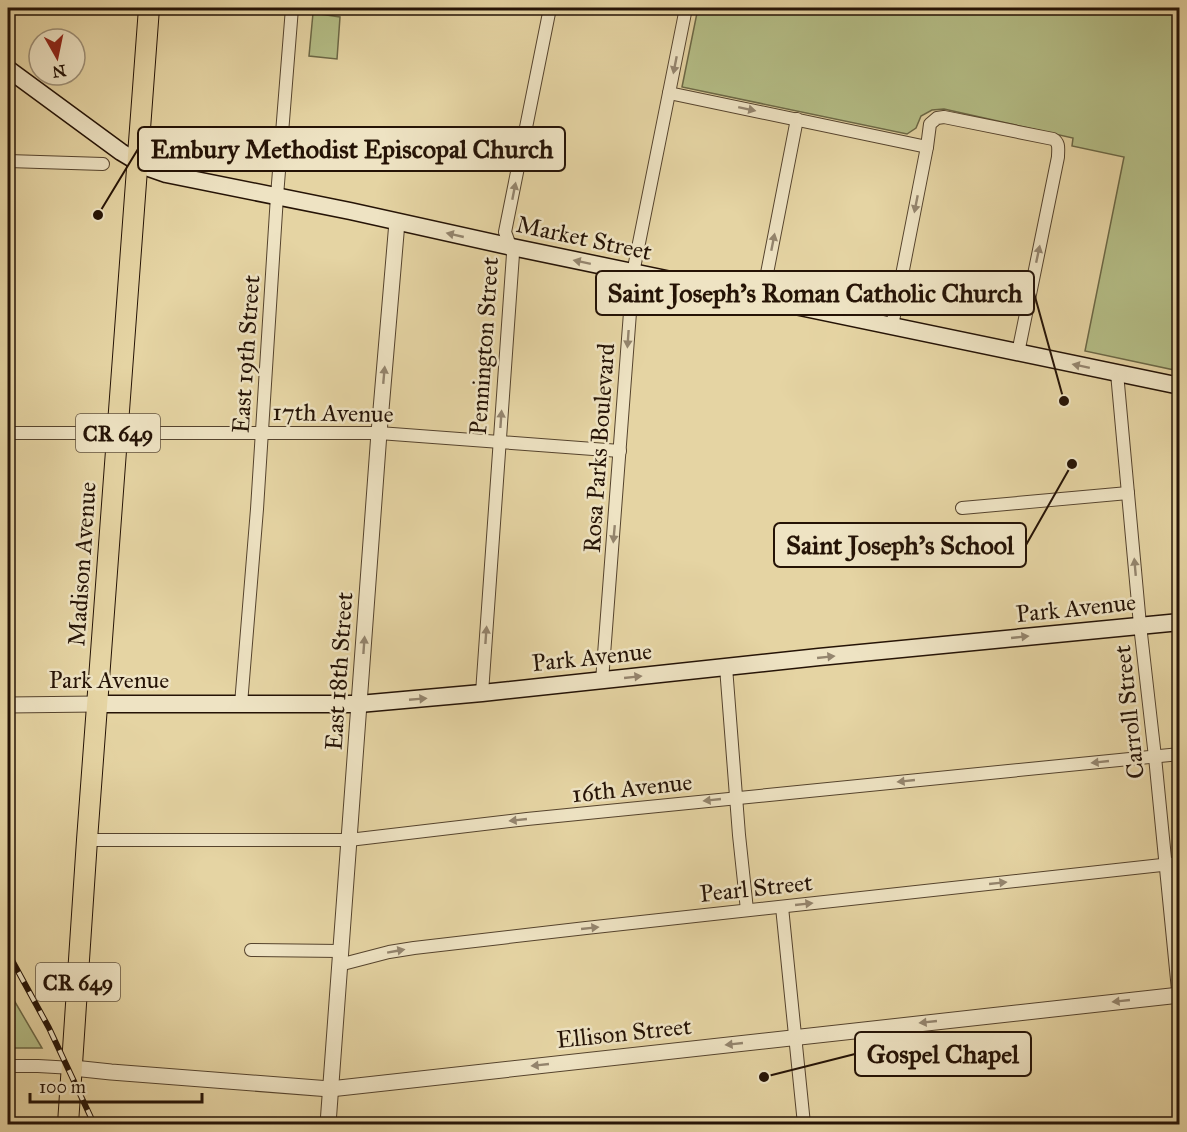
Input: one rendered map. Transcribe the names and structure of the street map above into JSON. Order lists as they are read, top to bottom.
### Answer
{
  "streets": {
    "main road": [
      "Market Street",
      "CR 649",
      "Madison Avenue",
      "Park Avenue"
    ],
    "street": [
      "Pennington Street",
      "East 19th Street",
      "17th Avenue",
      "Rosa Parks Boulevard",
      "East 18th Street",
      "Carroll Street",
      "16th Avenue",
      "Pearl Street",
      "Ellison Street"
    ]
  },
  "crossings": [
    ["Market Street", "Pennington Street"],
    ["Market Street", "East 19th Street"],
    ["Market Street", "Rosa Parks Boulevard"],
    ["Market Street", "Madison Avenue"],
    ["Market Street", "East 18th Street"],
    ["Market Street", "Carroll Street"],
    ["Pennington Street", "17th Avenue"],
    ["Pennington Street", "Park Avenue"],
    ["East 19th Street", "17th Avenue"],
    ["East 19th Street", "Park Avenue"],
    ["17th Avenue", "Rosa Parks Boulevard"],
    ["17th Avenue", "Madison Avenue"],
    ["17th Avenue", "East 18th Street"],
    ["Rosa Parks Boulevard", "Park Avenue"],
    ["Madison Avenue", "Park Avenue"],
    ["Madison Avenue", "16th Avenue"],
    ["Madison Avenue", "Ellison Street"],
    ["Park Avenue", "East 18th Street"],
    ["Park Avenue", "Carroll Street"],
    ["East 18th Street", "16th Avenue"],
    ["East 18th Street", "Pearl Street"],
    ["East 18th Street", "Ellison Street"],
    ["Carroll Street", "16th Avenue"],
    ["Carroll Street", "Pearl Street"],
    ["Carroll Street", "Ellison Street"]
  ],
  "one_way": [
    "Pennington Street",
    "Rosa Parks Boulevard",
    "Park Avenue",
    "East 18th Street",
    "16th Avenue",
    "Pearl Street",
    "Ellison Street"
  ],
  "places": [
    "Embury Methodist Episcopal Church",
    "Saint Joseph's Roman Catholic Church",
    "Saint Joseph's School",
    "Gospel Chapel"
  ],
  "scale_bar": "100 m",
  "north": "bottom"
}
